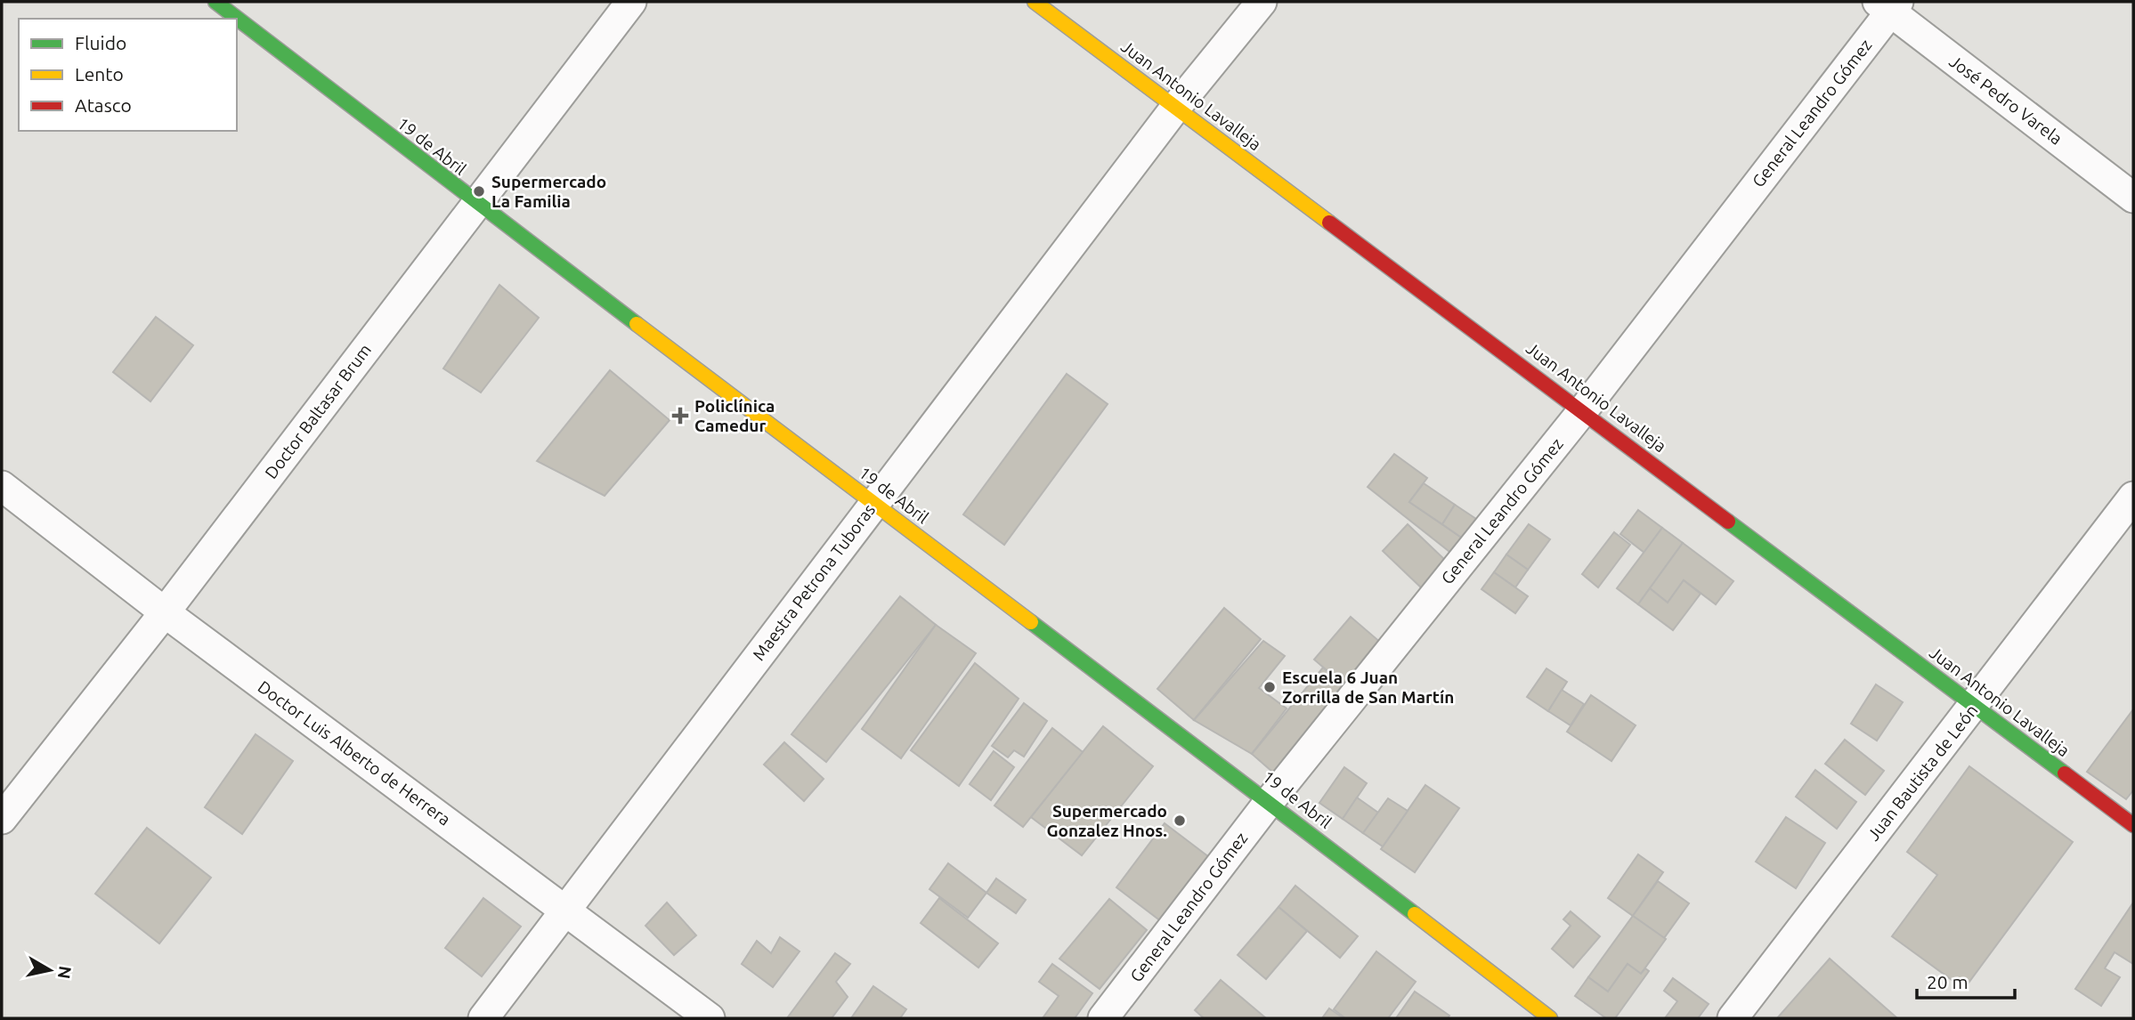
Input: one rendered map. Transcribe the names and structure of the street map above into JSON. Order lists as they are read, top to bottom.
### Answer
{
  "streets": {
    "street": [
      "Juan Antonio Lavalleja",
      "José Pedro Varela",
      "General Leandro Gómez",
      "19 de Abril",
      "Doctor Baltasar Brum",
      "Maestra Petrona Tuboras",
      "Doctor Luis Alberto de Herrera",
      "Juan Bautista de León"
    ]
  },
  "crossings": [
    ["Juan Antonio Lavalleja", "General Leandro Gómez"],
    ["Juan Antonio Lavalleja", "Maestra Petrona Tuboras"],
    ["Juan Antonio Lavalleja", "Juan Bautista de León"],
    ["José Pedro Varela", "General Leandro Gómez"],
    ["General Leandro Gómez", "19 de Abril"],
    ["19 de Abril", "Doctor Baltasar Brum"],
    ["19 de Abril", "Maestra Petrona Tuboras"],
    ["Doctor Baltasar Brum", "Doctor Luis Alberto de Herrera"],
    ["Maestra Petrona Tuboras", "Doctor Luis Alberto de Herrera"]
  ],
  "places": {
    "other": ["Supermercado La Familia", "Escuela 6 Juan Zorrilla de San Martín", "Supermercado Gonzalez Hnos."],
    "health": ["Policlínica Camedur"]
  },
  "legend": ["Fluido", "Lento", "Atasco"],
  "scale_bar": "20 m",
  "north": "right"
}
